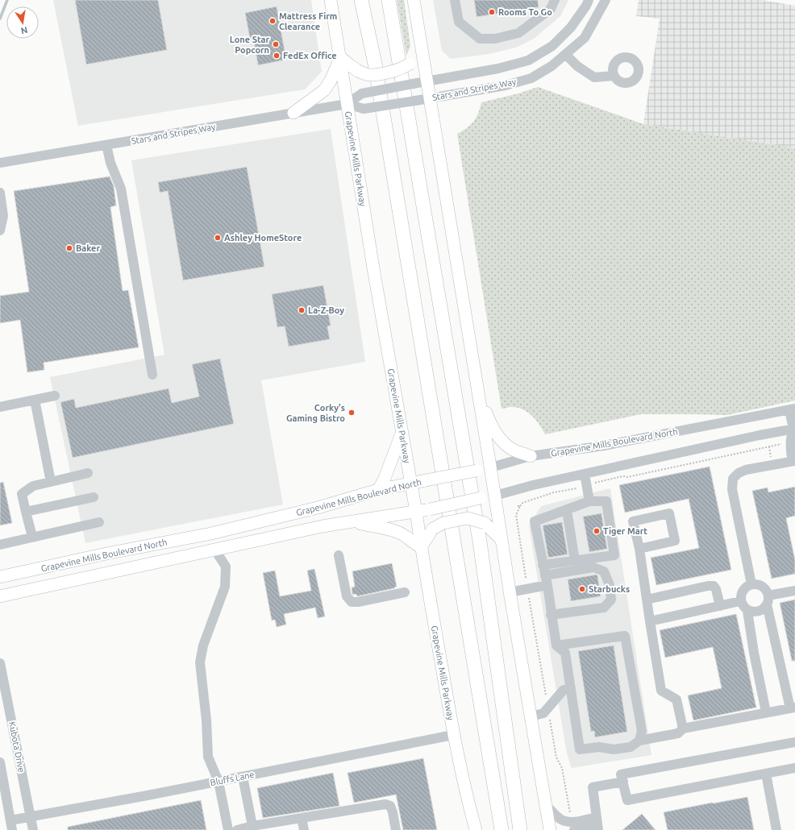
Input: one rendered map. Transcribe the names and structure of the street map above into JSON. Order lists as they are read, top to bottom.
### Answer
{
  "streets": {
    "main road": ["Grapevine Mills Parkway", "Grapevine Mills Boulevard North"],
    "street": ["Stars and Stripes Way", "Kubota Drive", "Bluffs Lane"]
  },
  "crossings": [
    ["Stars and Stripes Way", "Grapevine Mills Parkway"],
    ["Grapevine Mills Parkway", "Grapevine Mills Boulevard North"],
    ["Grapevine Mills Parkway", "Bluffs Lane"],
    ["Kubota Drive", "Bluffs Lane"]
  ],
  "places": [
    "Rooms To Go",
    "Mattress Firm Clearance",
    "Lone Star Popcorn",
    "FedEx Office",
    "Ashley HomeStore",
    "Baker",
    "La-Z-Boy",
    "Corky's Gaming Bistro",
    "Tiger Mart",
    "Starbucks"
  ],
  "north": "bottom"
}
